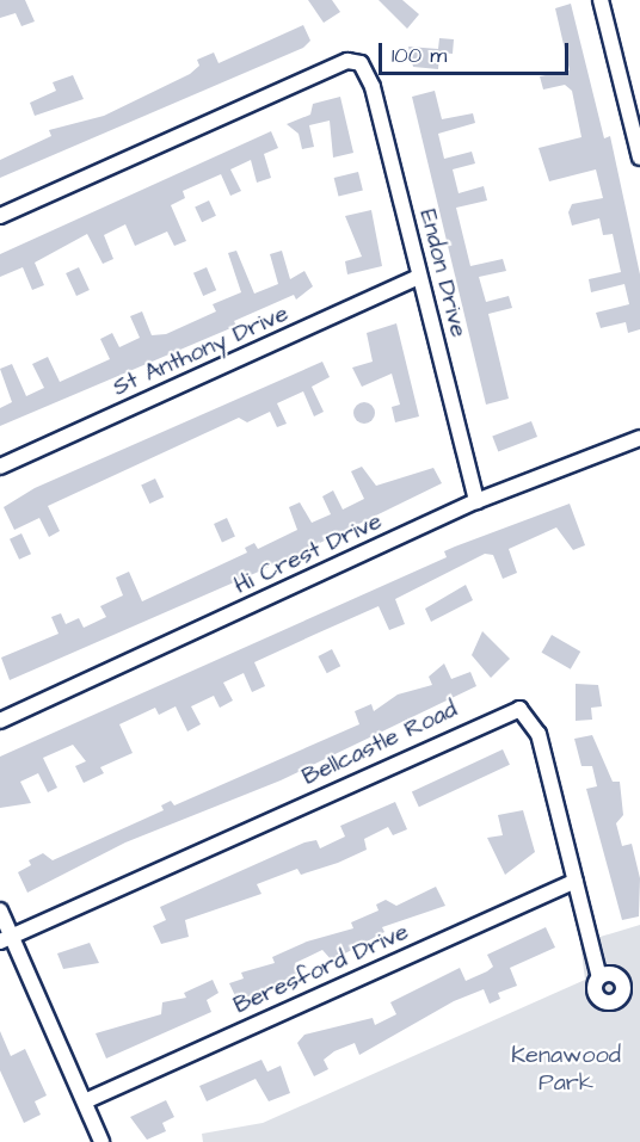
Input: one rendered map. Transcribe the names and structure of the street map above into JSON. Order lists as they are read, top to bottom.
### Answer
{
  "streets": {
    "street": [
      "Endon Drive",
      "St Anthony Drive",
      "Hi Crest Drive",
      "Bellcastle Road",
      "Beresford Drive"
    ]
  },
  "crossings": [
    ["Endon Drive", "St Anthony Drive"],
    ["Endon Drive", "Hi Crest Drive"],
    ["Bellcastle Road", "Beresford Drive"]
  ],
  "parks": ["Kenawood Park"],
  "scale_bar": "100 m"
}
